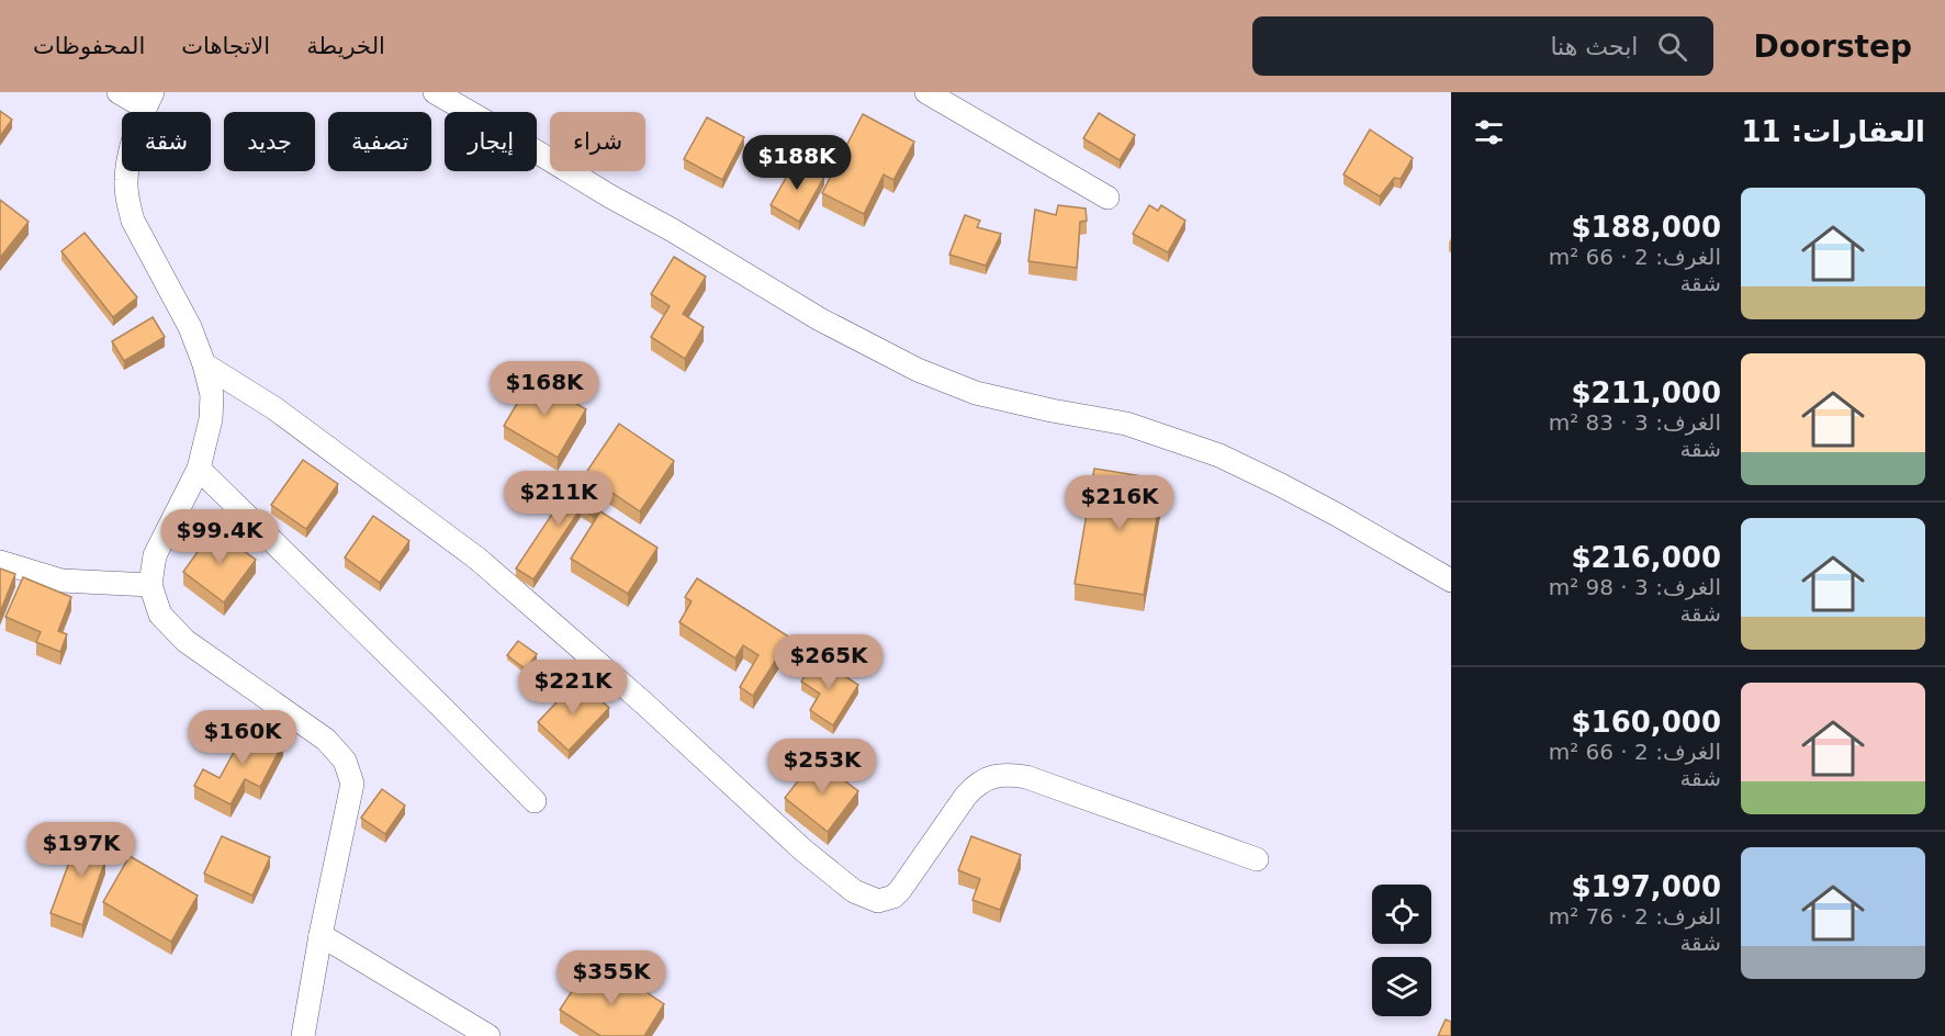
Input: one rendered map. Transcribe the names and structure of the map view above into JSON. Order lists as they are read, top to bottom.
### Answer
{
  "page": {
    "header": "Doorstep",
    "search": "ابحث هنا",
    "nav": ["الخريطة", "الاتجاهات", "المحفوظات"],
    "heading": "العقارات: 11",
    "chip": [
      "شراء",
      "إيجار",
      "تصفية",
      "جديد",
      "شقة"
    ],
    "price": [
      "$188K",
      "$168K",
      "$211K",
      "$216K",
      "$99.4K",
      "$265K",
      "$221K",
      "$160K",
      "$253K",
      "$197K",
      "$355K"
    ],
    "list": [
      {
        "name": "$188,000",
        "note": "الغرف: 2 · 66 m² · شقة"
      },
      {
        "name": "$211,000",
        "note": "الغرف: 3 · 83 m² · شقة"
      },
      {
        "name": "$216,000",
        "note": "الغرف: 3 · 98 m² · شقة"
      },
      {
        "name": "$160,000",
        "note": "الغرف: 2 · 66 m² · شقة"
      },
      {
        "name": "$197,000",
        "note": "الغرف: 2 · 76 m² · شقة"
      }
    ]
  }
}
